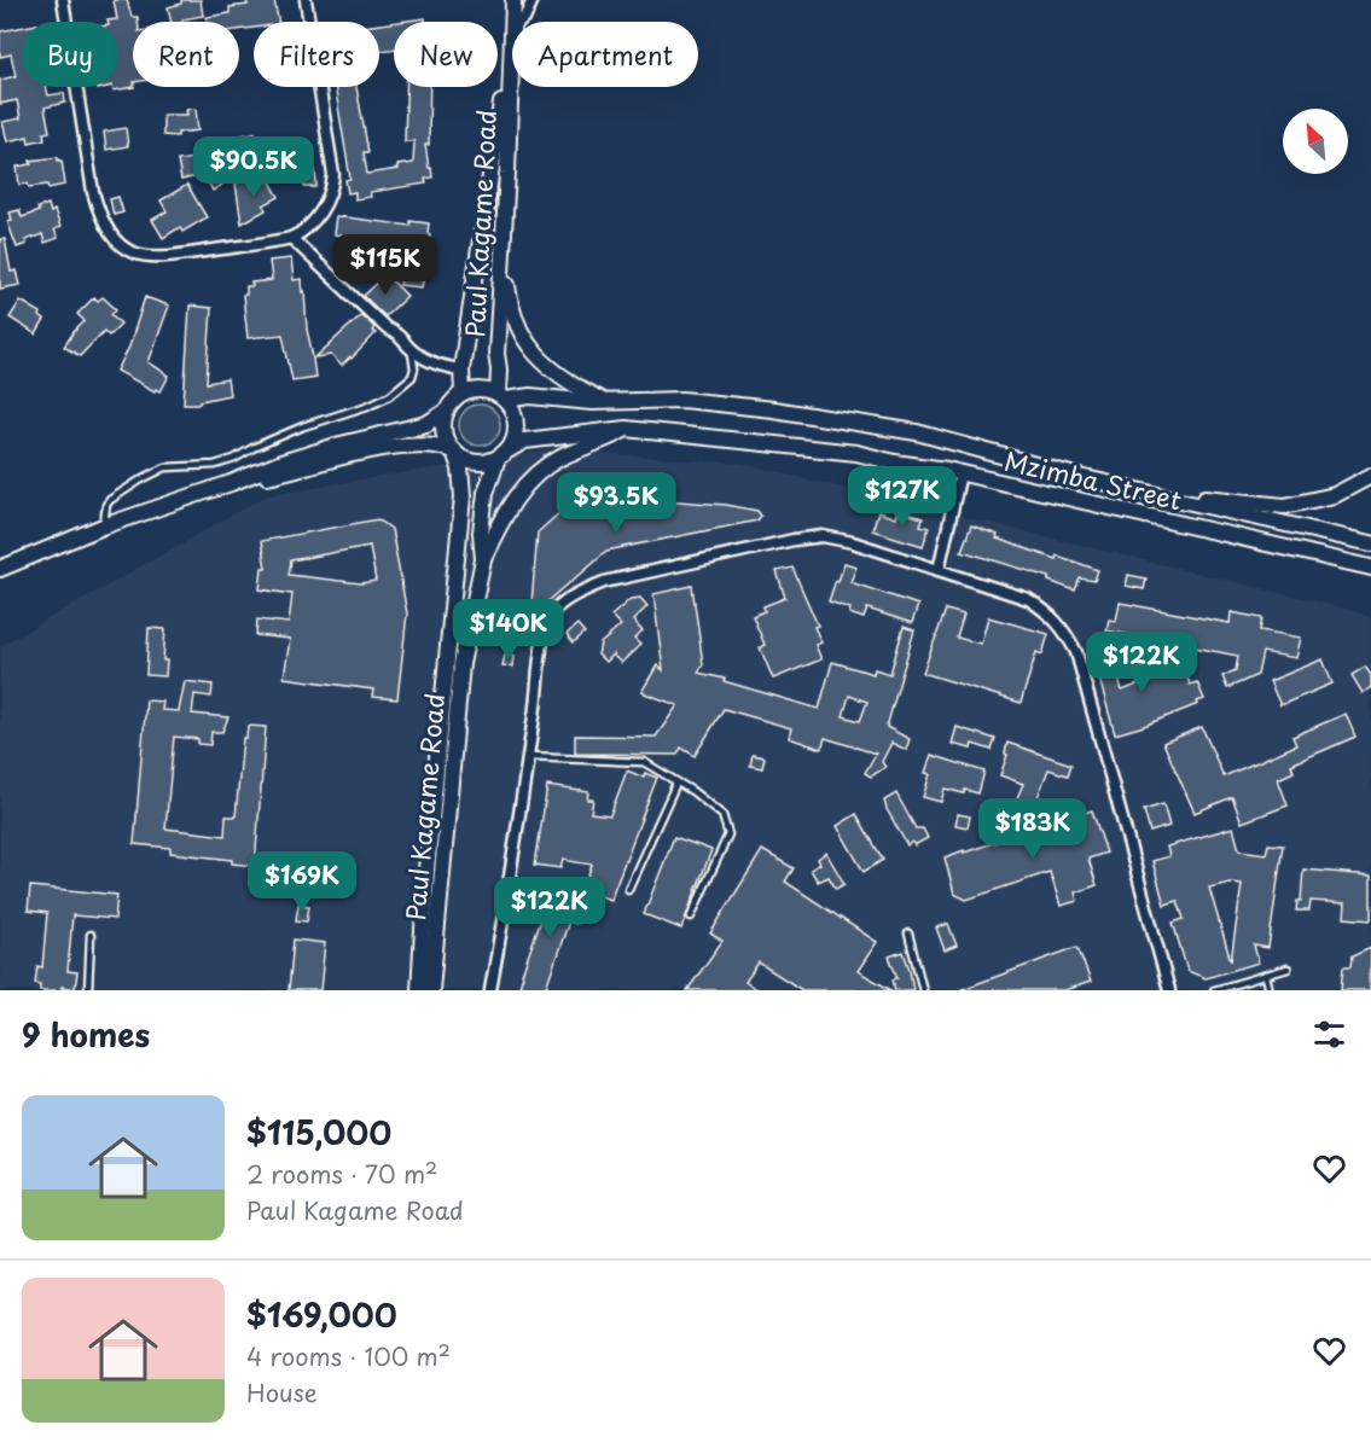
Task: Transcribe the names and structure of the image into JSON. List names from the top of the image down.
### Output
{
  "streets": {
    "main road": ["Paul Kagame Road", "Mzimba Street"]
  },
  "crossings": [
    ["Paul Kagame Road", "Mzimba Street"]
  ],
  "north": "top left",
  "page": {
    "chip": [
      "Buy",
      "Rent",
      "Filters",
      "New",
      "Apartment"
    ],
    "price": [
      "$90.5K",
      "$115K",
      "$127K",
      "$93.5K",
      "$140K",
      "$122K",
      "$183K",
      "$169K",
      "$122K"
    ],
    "heading": "9 homes",
    "list": [
      {
        "name": "$115,000",
        "note": "2 rooms · 70 m² · Paul Kagame Road"
      },
      {
        "name": "$169,000",
        "note": "4 rooms · 100 m² · House"
      }
    ]
  }
}
